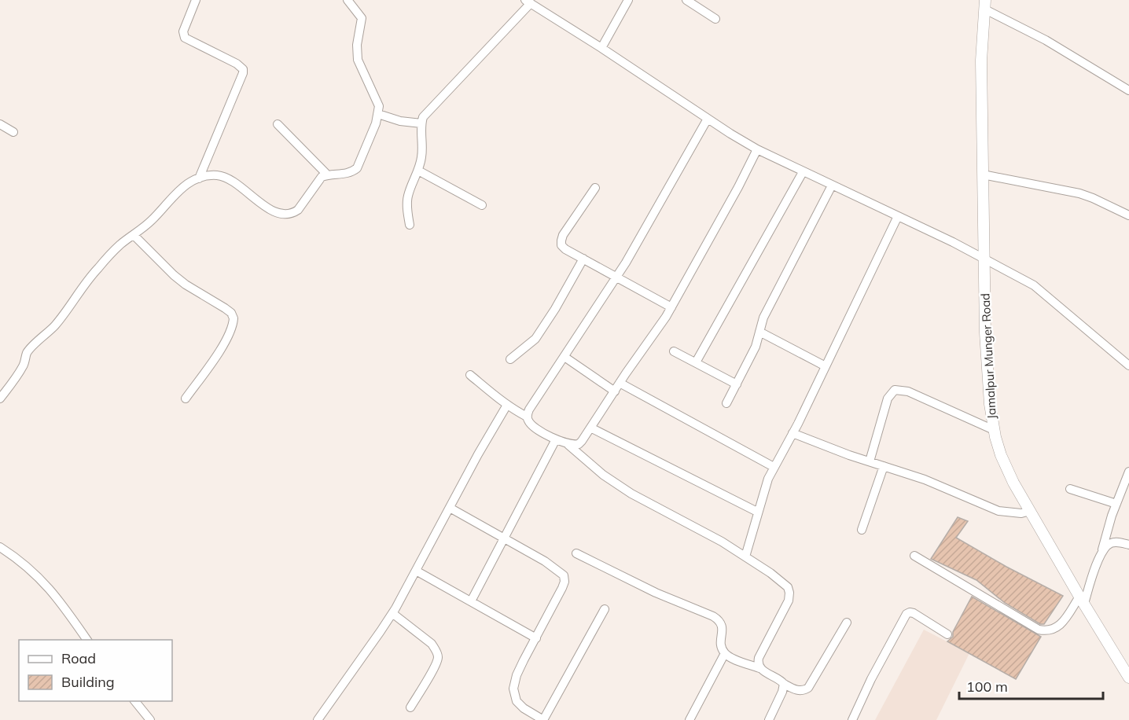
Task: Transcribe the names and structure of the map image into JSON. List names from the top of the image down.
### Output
{
  "streets": {
    "street": ["Jamalpur Munger Road"]
  },
  "legend": ["Road", "Building"],
  "scale_bar": "100 m"
}
